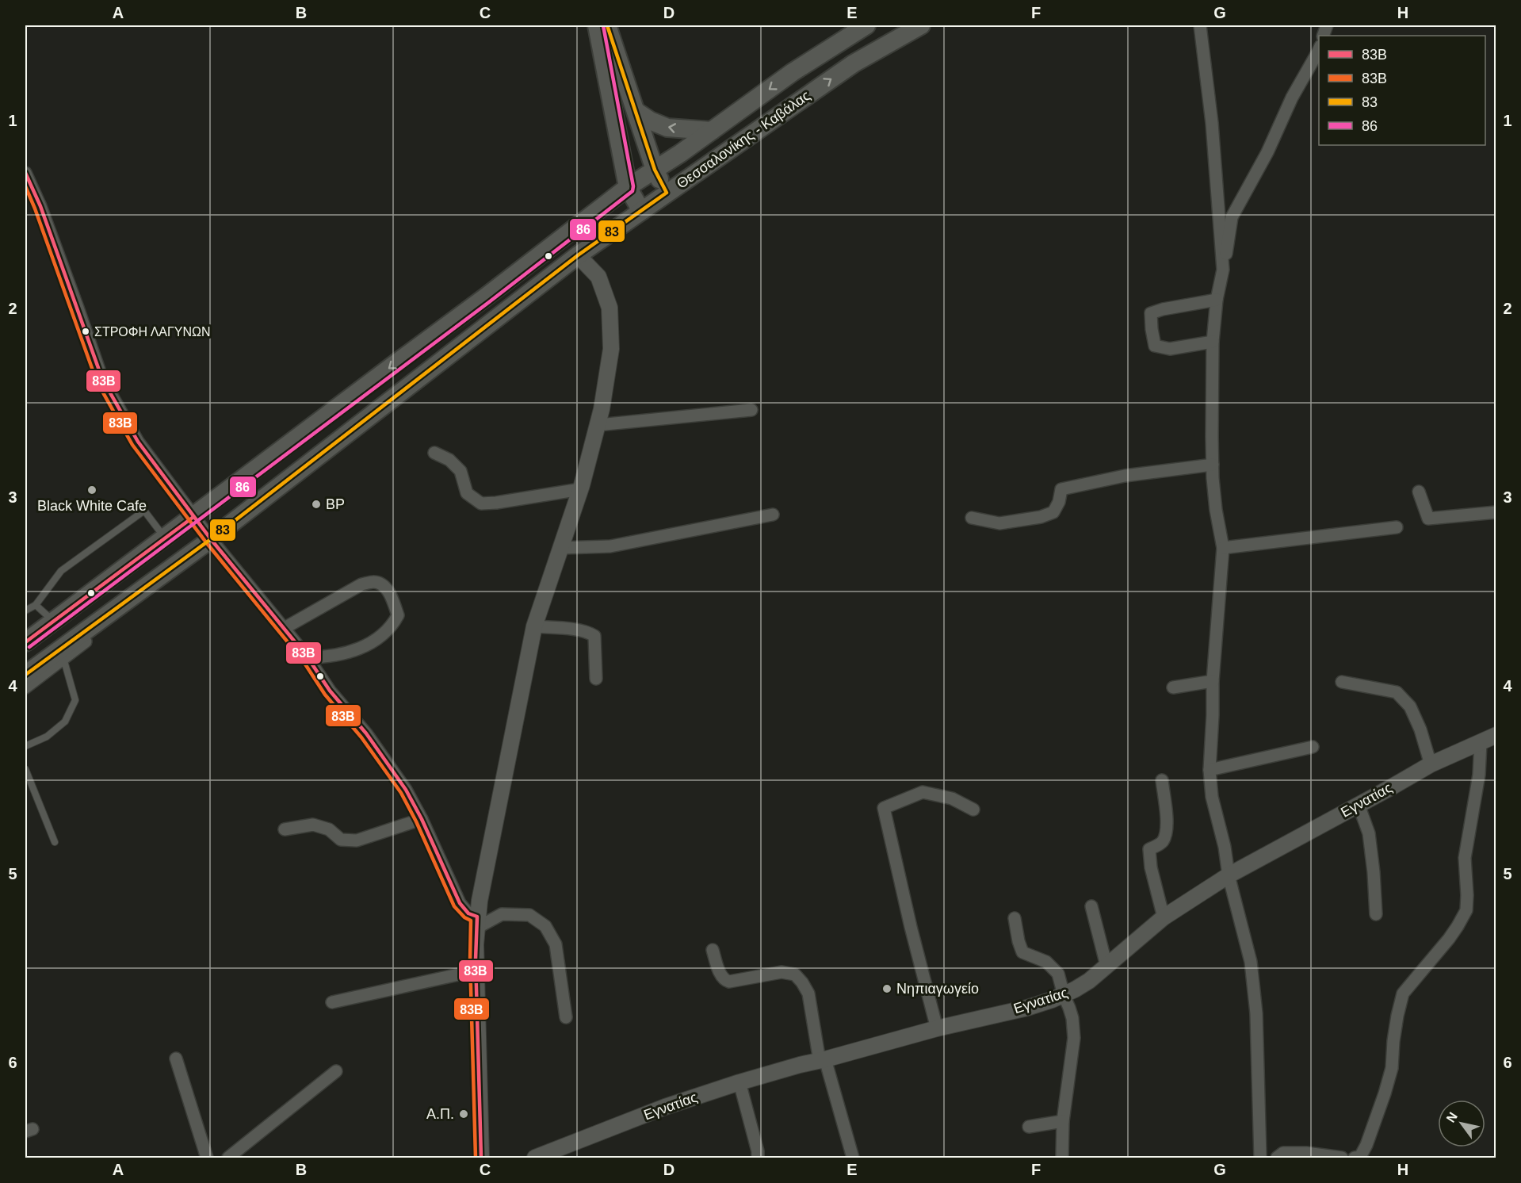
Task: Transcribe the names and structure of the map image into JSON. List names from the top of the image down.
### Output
{
  "streets": {
    "main road": ["Θεσσαλονίκης - Καβάλας"],
    "street": ["Εγνατίας"]
  },
  "places": [
    "ΣΤΡΟΦΗ ΛΑΓΥΝΩΝ",
    "Black White Cafe",
    "BP",
    "Νηπιαγωγείο",
    "Α.Π."
  ],
  "lines": [
    "transit line 83",
    "transit line 86",
    "transit line 83B",
    "transit line 83Β"
  ],
  "legend": [
    "83B",
    "83Β",
    "83",
    "86"
  ],
  "north": "top left",
  "grid": {
    "columns": [
      "A",
      "B",
      "C",
      "D",
      "E",
      "F",
      "G",
      "H"
    ],
    "rows": [
      "1",
      "2",
      "3",
      "4",
      "5",
      "6"
    ]
  }
}
